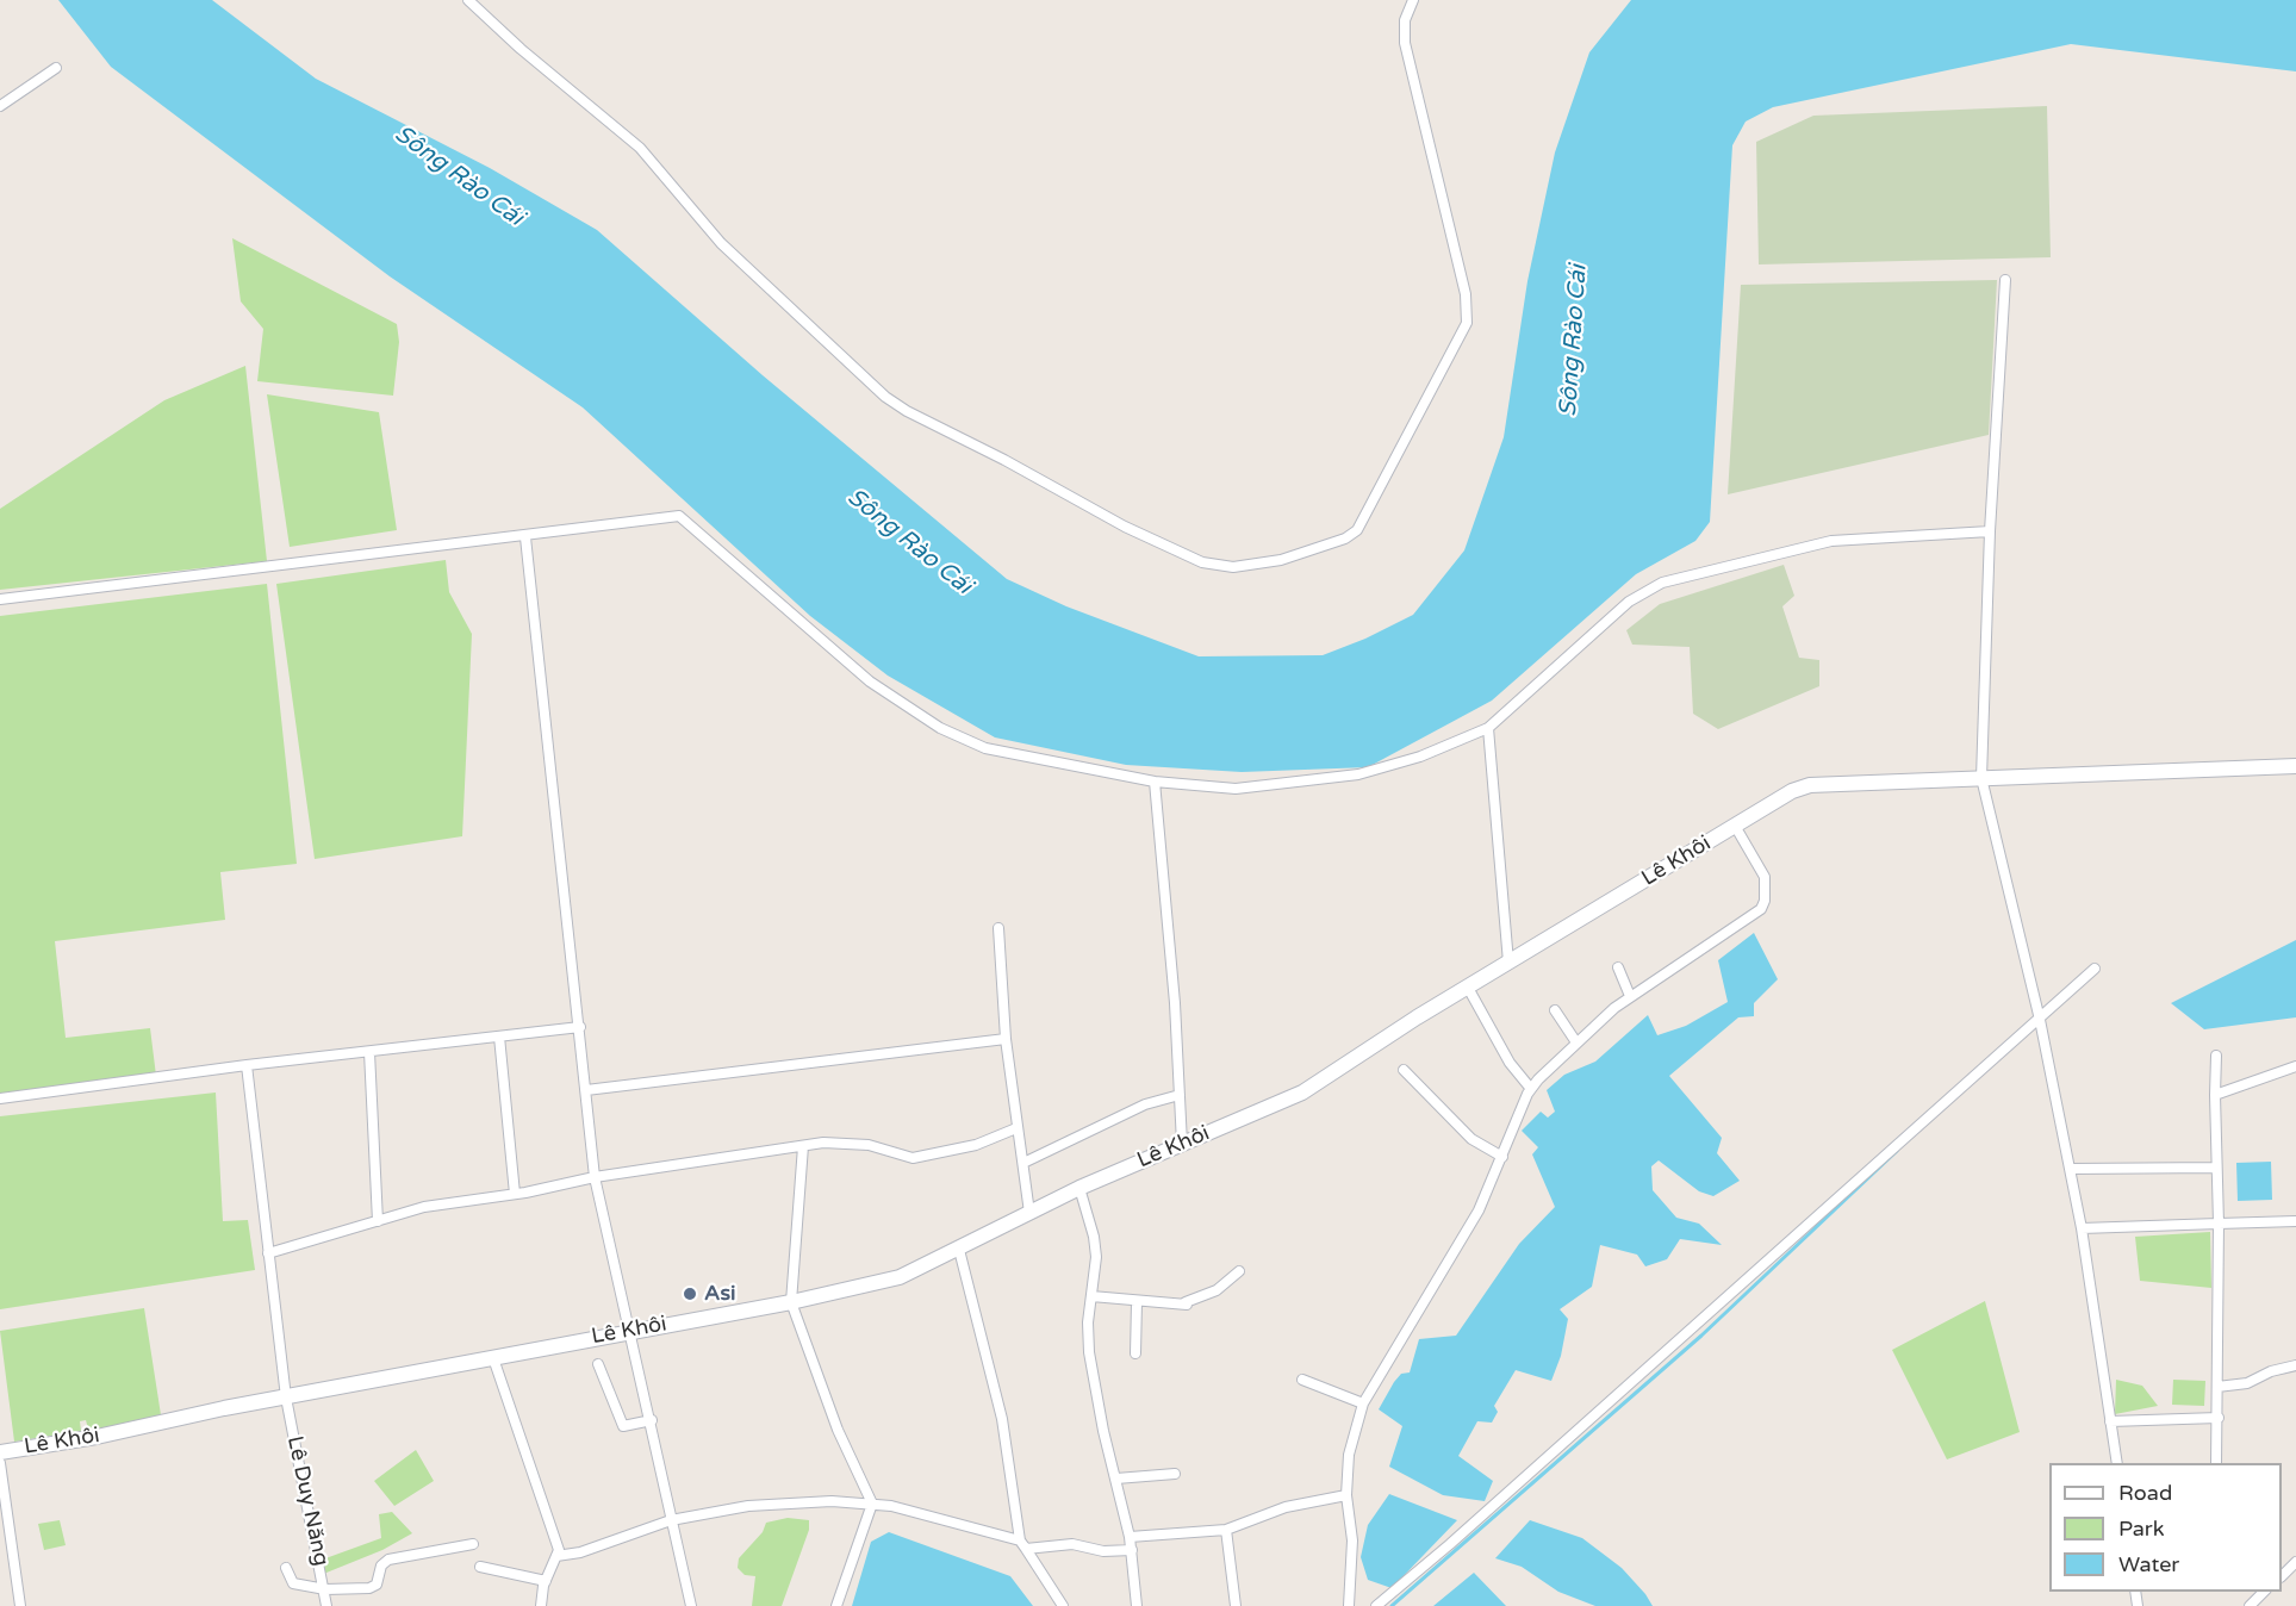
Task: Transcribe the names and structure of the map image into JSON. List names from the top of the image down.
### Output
{
  "streets": {
    "street": ["Lê Khôi", "Lê Duy Năng"]
  },
  "crossings": [
    ["Lê Khôi", "Lê Duy Năng"]
  ],
  "water": ["Sông Rào Cái"],
  "places": ["Asi"],
  "legend": ["Road", "Park", "Water"]
}
